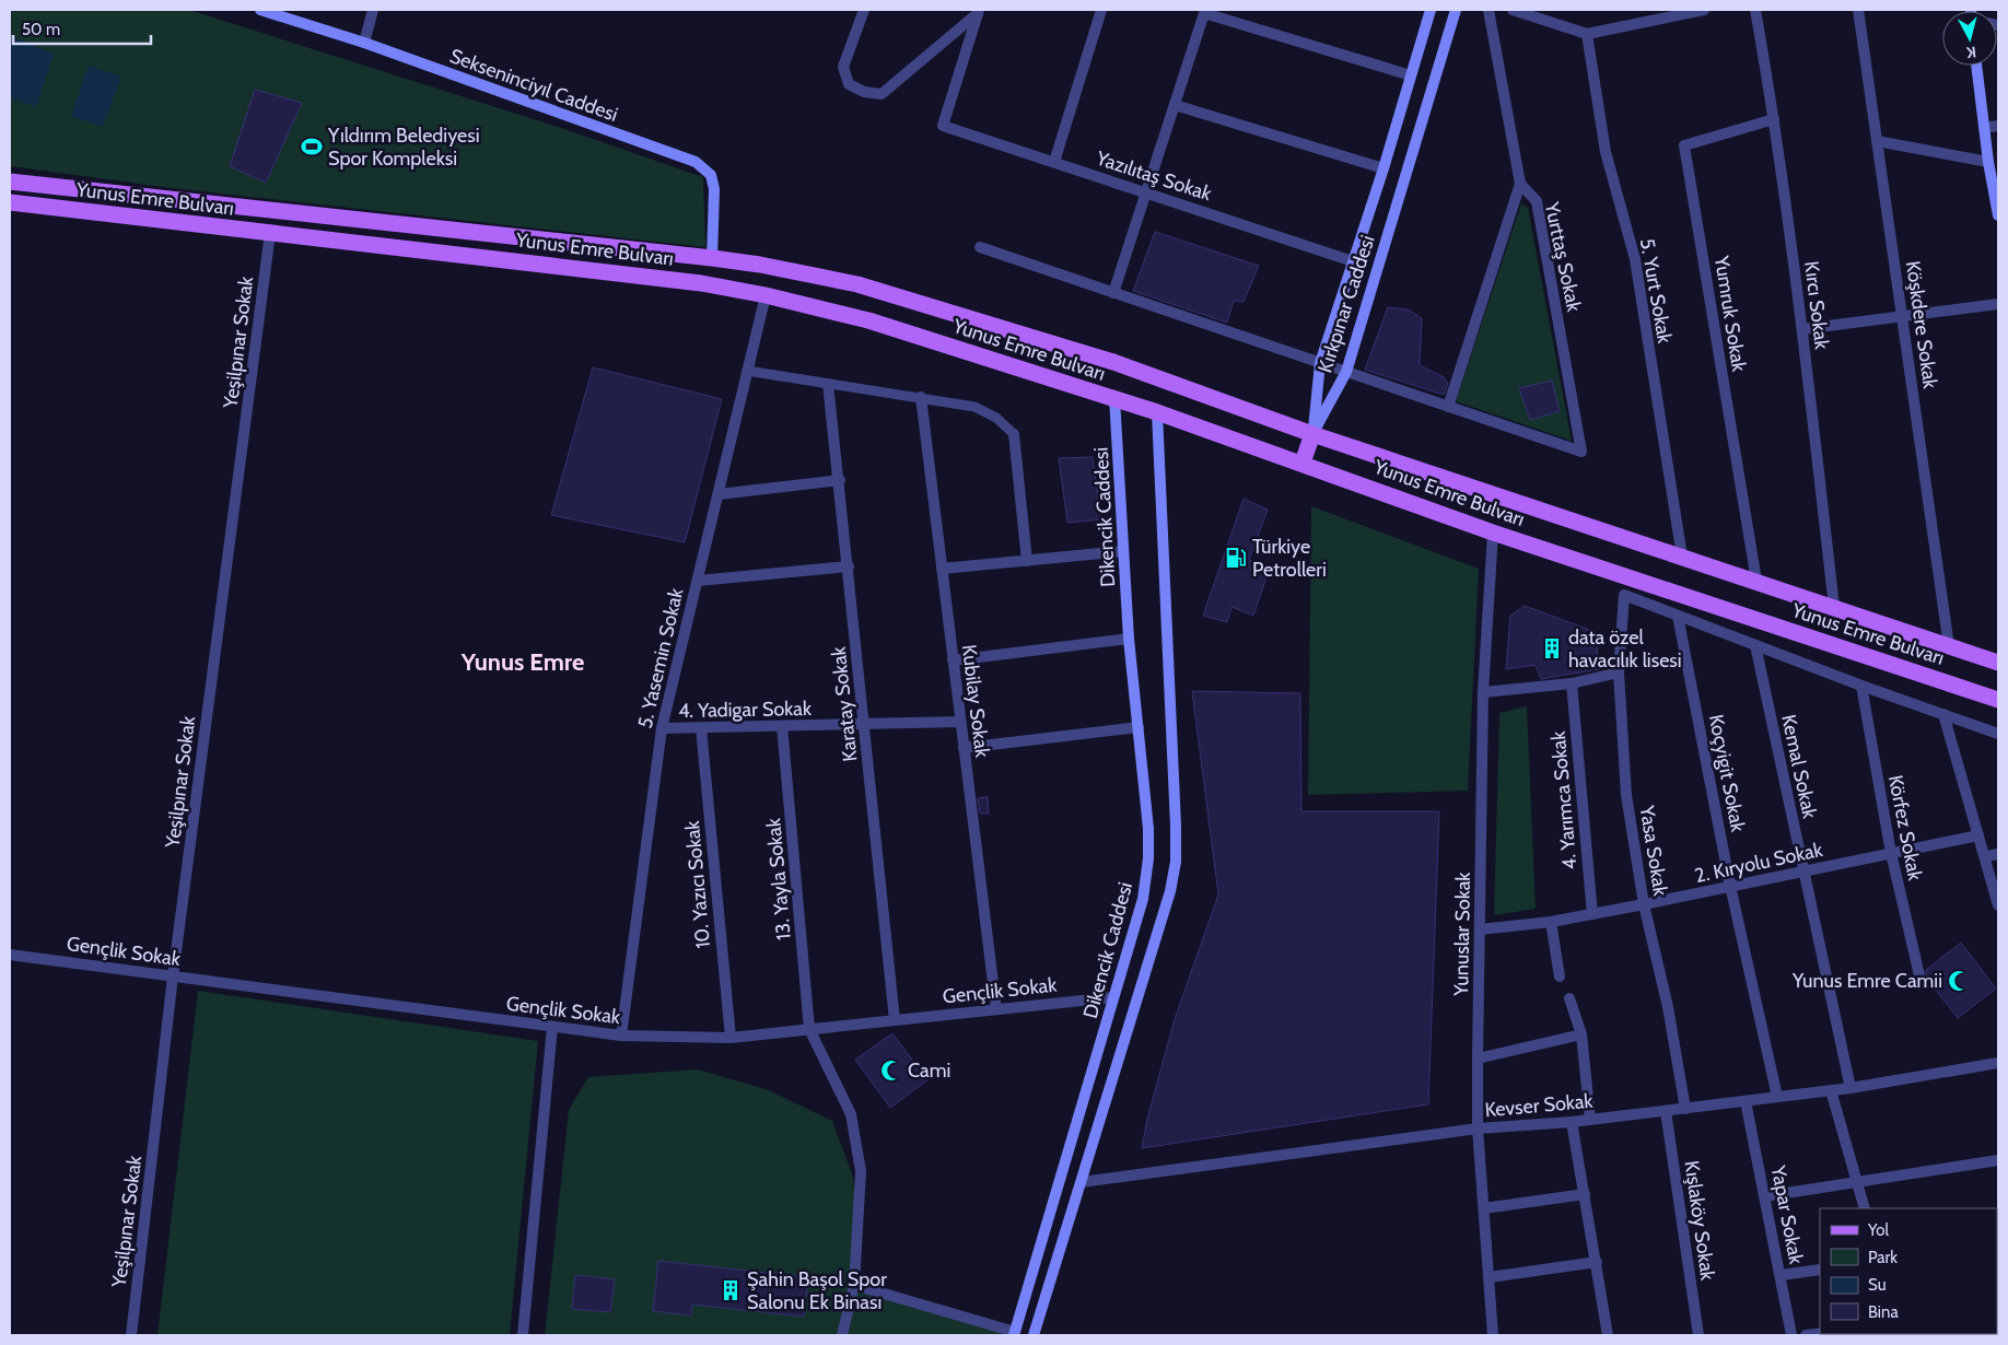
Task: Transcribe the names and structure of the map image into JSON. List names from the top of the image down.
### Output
{
  "streets": {
    "main road": [
      "Sekseninciyıl Caddesi",
      "Yunus Emre Bulvarı",
      "Kırkpınar Caddesi",
      "Dikencik Caddesi"
    ],
    "street": [
      "Yazılıtaş Sokak",
      "Yurttaş Sokak",
      "5. Yurt Sokak",
      "Kırcı Sokak",
      "Yumruk Sokak",
      "Köşkdere Sokak",
      "Yeşilpınar Sokak",
      "5. Yasemin Sokak",
      "Kubilay Sokak",
      "Karatay Sokak",
      "4. Yadigar Sokak",
      "Kemal Sokak",
      "Koçyigit Sokak",
      "4. Yarımca Sokak",
      "Körfez Sokak",
      "Yasa Sokak",
      "2. Kıryolu Sokak",
      "13. Yayla Sokak",
      "10. Yazıcı Sokak",
      "Yunuslar Sokak",
      "Gençlik Sokak",
      "Kevser Sokak",
      "Yapar Sokak",
      "Kışlaköy Sokak"
    ]
  },
  "crossings": [
    ["Sekseninciyıl Caddesi", "Yunus Emre Bulvarı"],
    ["Yazılıtaş Sokak", "Kırkpınar Caddesi"],
    ["Yunus Emre Bulvarı", "5. Yurt Sokak"],
    ["Yunus Emre Bulvarı", "Kırkpınar Caddesi"],
    ["Yunus Emre Bulvarı", "Kırcı Sokak"],
    ["Yunus Emre Bulvarı", "Yumruk Sokak"],
    ["Yunus Emre Bulvarı", "Köşkdere Sokak"],
    ["Yunus Emre Bulvarı", "Yeşilpınar Sokak"],
    ["Yunus Emre Bulvarı", "Dikencik Caddesi"],
    ["Yunus Emre Bulvarı", "5. Yasemin Sokak"],
    ["Yunus Emre Bulvarı", "Yunuslar Sokak"],
    ["Kırcı Sokak", "Yumruk Sokak"],
    ["Yeşilpınar Sokak", "Gençlik Sokak"],
    ["Dikencik Caddesi", "Gençlik Sokak"],
    ["Dikencik Caddesi", "Kevser Sokak"],
    ["5. Yasemin Sokak", "4. Yadigar Sokak"],
    ["5. Yasemin Sokak", "Gençlik Sokak"],
    ["Kubilay Sokak", "4. Yadigar Sokak"],
    ["Kubilay Sokak", "Gençlik Sokak"],
    ["Karatay Sokak", "4. Yadigar Sokak"],
    ["Karatay Sokak", "Gençlik Sokak"],
    ["4. Yadigar Sokak", "13. Yayla Sokak"],
    ["4. Yadigar Sokak", "10. Yazıcı Sokak"],
    ["Kemal Sokak", "2. Kıryolu Sokak"],
    ["Kemal Sokak", "Kevser Sokak"],
    ["Koçyigit Sokak", "Yasa Sokak"],
    ["Koçyigit Sokak", "2. Kıryolu Sokak"],
    ["Koçyigit Sokak", "Kevser Sokak"],
    ["4. Yarımca Sokak", "2. Kıryolu Sokak"],
    ["Körfez Sokak", "2. Kıryolu Sokak"],
    ["Yasa Sokak", "2. Kıryolu Sokak"],
    ["Yasa Sokak", "Kevser Sokak"],
    ["2. Kıryolu Sokak", "Yunuslar Sokak"],
    ["13. Yayla Sokak", "Gençlik Sokak"],
    ["10. Yazıcı Sokak", "Gençlik Sokak"],
    ["Yunuslar Sokak", "Kevser Sokak"],
    ["Kevser Sokak", "Yapar Sokak"],
    ["Kevser Sokak", "Kışlaköy Sokak"]
  ],
  "districts": ["Yunus Emre"],
  "places": {
    "sports": ["Yıldırım Belediyesi Spor Kompleksi"],
    "fuel station": ["Türkiye Petrolleri"],
    "building": ["data özel havacılık lisesi", "Şahin Başol Spor Salonu Ek Binası"],
    "mosque": ["Yunus Emre Camii", "Cami"]
  },
  "legend": [
    "Yol",
    "Park",
    "Su",
    "Bina"
  ],
  "scale_bar": "50 m",
  "north": "bottom"
}
